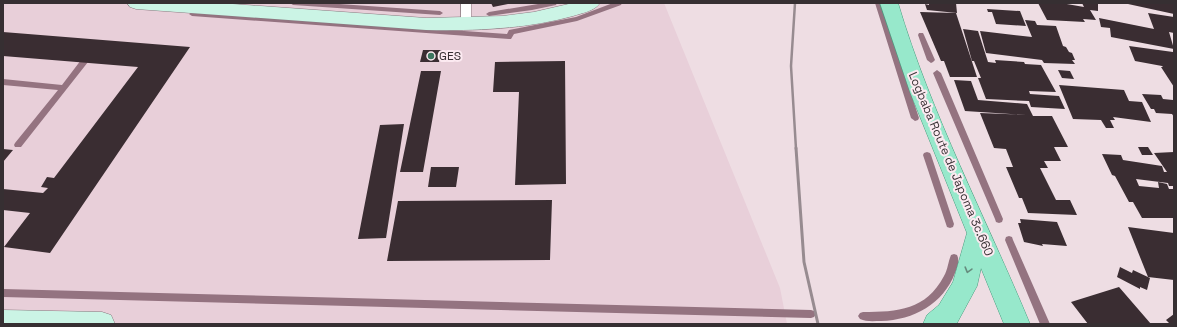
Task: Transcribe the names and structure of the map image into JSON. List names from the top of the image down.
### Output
{
  "streets": {
    "main road": ["Logbaba Route de Japoma 3c.660"]
  },
  "places": ["GES"]
}
